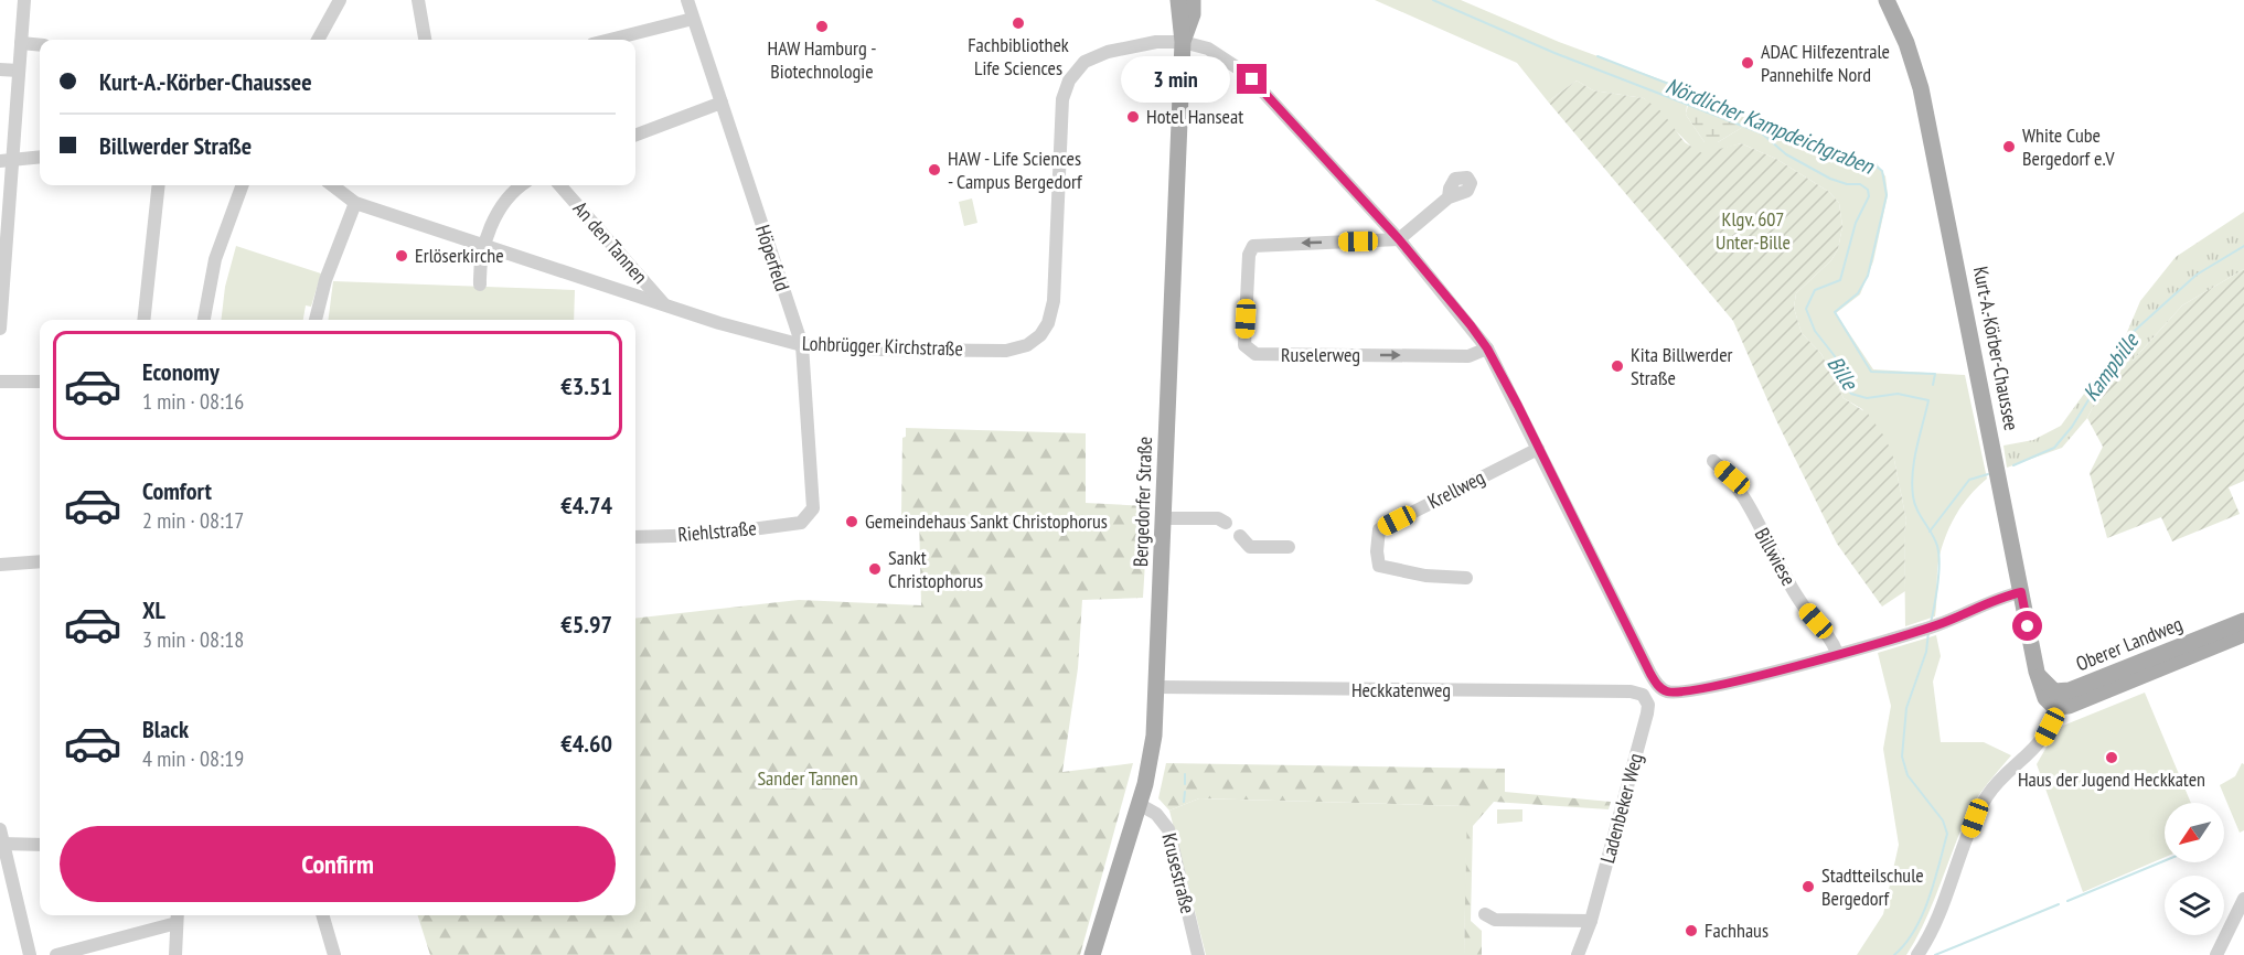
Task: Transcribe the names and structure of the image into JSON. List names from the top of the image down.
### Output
{
  "streets": {
    "main road": ["Kurt-A.-Körber-Chaussee", "Bergedorfer Straße", "Oberer Landweg"],
    "street": [
      "An den Tannen",
      "Höperfeld",
      "Lohbrügger Kirchstraße",
      "Ruselerweg",
      "Krellweg",
      "Riehlstraße",
      "Billwiese",
      "Heckkatenweg",
      "Ladenbeker Weg",
      "Krusestraße"
    ]
  },
  "crossings": [
    ["An den Tannen", "Lohbrügger Kirchstraße"],
    ["Höperfeld", "Lohbrügger Kirchstraße"],
    ["Höperfeld", "Riehlstraße"],
    ["Lohbrügger Kirchstraße", "Bergedorfer Straße"],
    ["Kurt-A.-Körber-Chaussee", "Oberer Landweg"],
    ["Bergedorfer Straße", "Heckkatenweg"],
    ["Bergedorfer Straße", "Krusestraße"],
    ["Heckkatenweg", "Ladenbeker Weg"]
  ],
  "water": ["Nördlicher Kampdeichgraben", "Kampbille", "Bille"],
  "parks": ["Klgv. 607 Unter-Bille", "Sander Tannen"],
  "places": [
    "Fachbibliothek Life Sciences",
    "HAW Hamburg - Biotechnologie",
    "ADAC Hilfezentrale Pannehilfe Nord",
    "Hotel Hanseat",
    "White Cube Bergedorf e.V",
    "HAW - Life Sciences - Campus Bergedorf",
    "Erlöserkirche",
    "Kita Billwerder Straße",
    "Gemeindehaus Sankt Christophorus",
    "Sankt Christophorus",
    "Haus der Jugend Heckkaten",
    "Stadtteilschule Bergedorf",
    "Fachhaus"
  ],
  "north": "bottom left",
  "page": {
    "banner": ["Kurt-A.-Körber-Chaussee", "Billwerder Straße"],
    "bubble": "3 min",
    "list": [
      {
        "name": "Economy",
        "note": "1 min · 08:16",
        "value": "€3.51"
      },
      {
        "name": "Comfort",
        "note": "2 min · 08:17",
        "value": "€4.74"
      },
      {
        "name": "XL",
        "note": "3 min · 08:18",
        "value": "€5.97"
      },
      {
        "name": "Black",
        "note": "4 min · 08:19",
        "value": "€4.60"
      }
    ],
    "buttons": "Confirm"
  }
}
